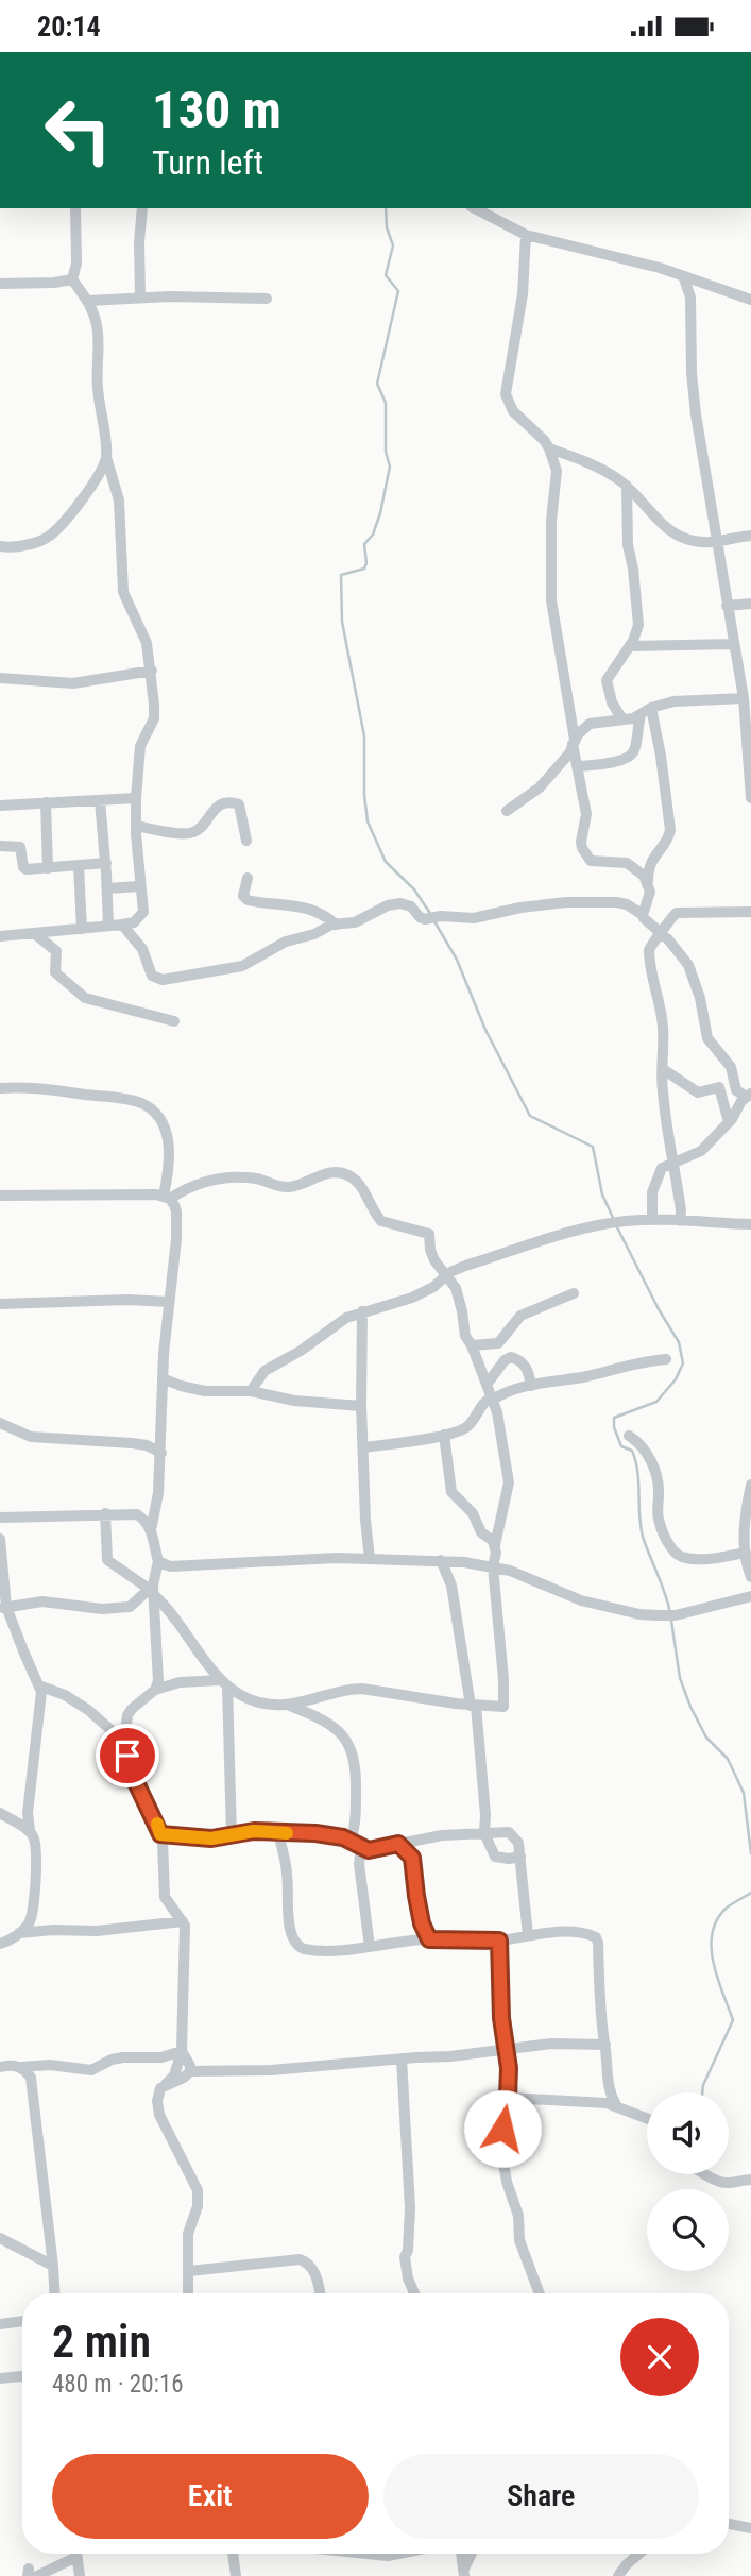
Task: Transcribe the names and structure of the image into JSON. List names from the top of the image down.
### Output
{
  "page": {
    "status": "20:14",
    "turn": ["130 m", "Turn left"],
    "heading": ["2 min", "480 m · 20:16"],
    "buttons": ["Exit", "Share"]
  }
}
